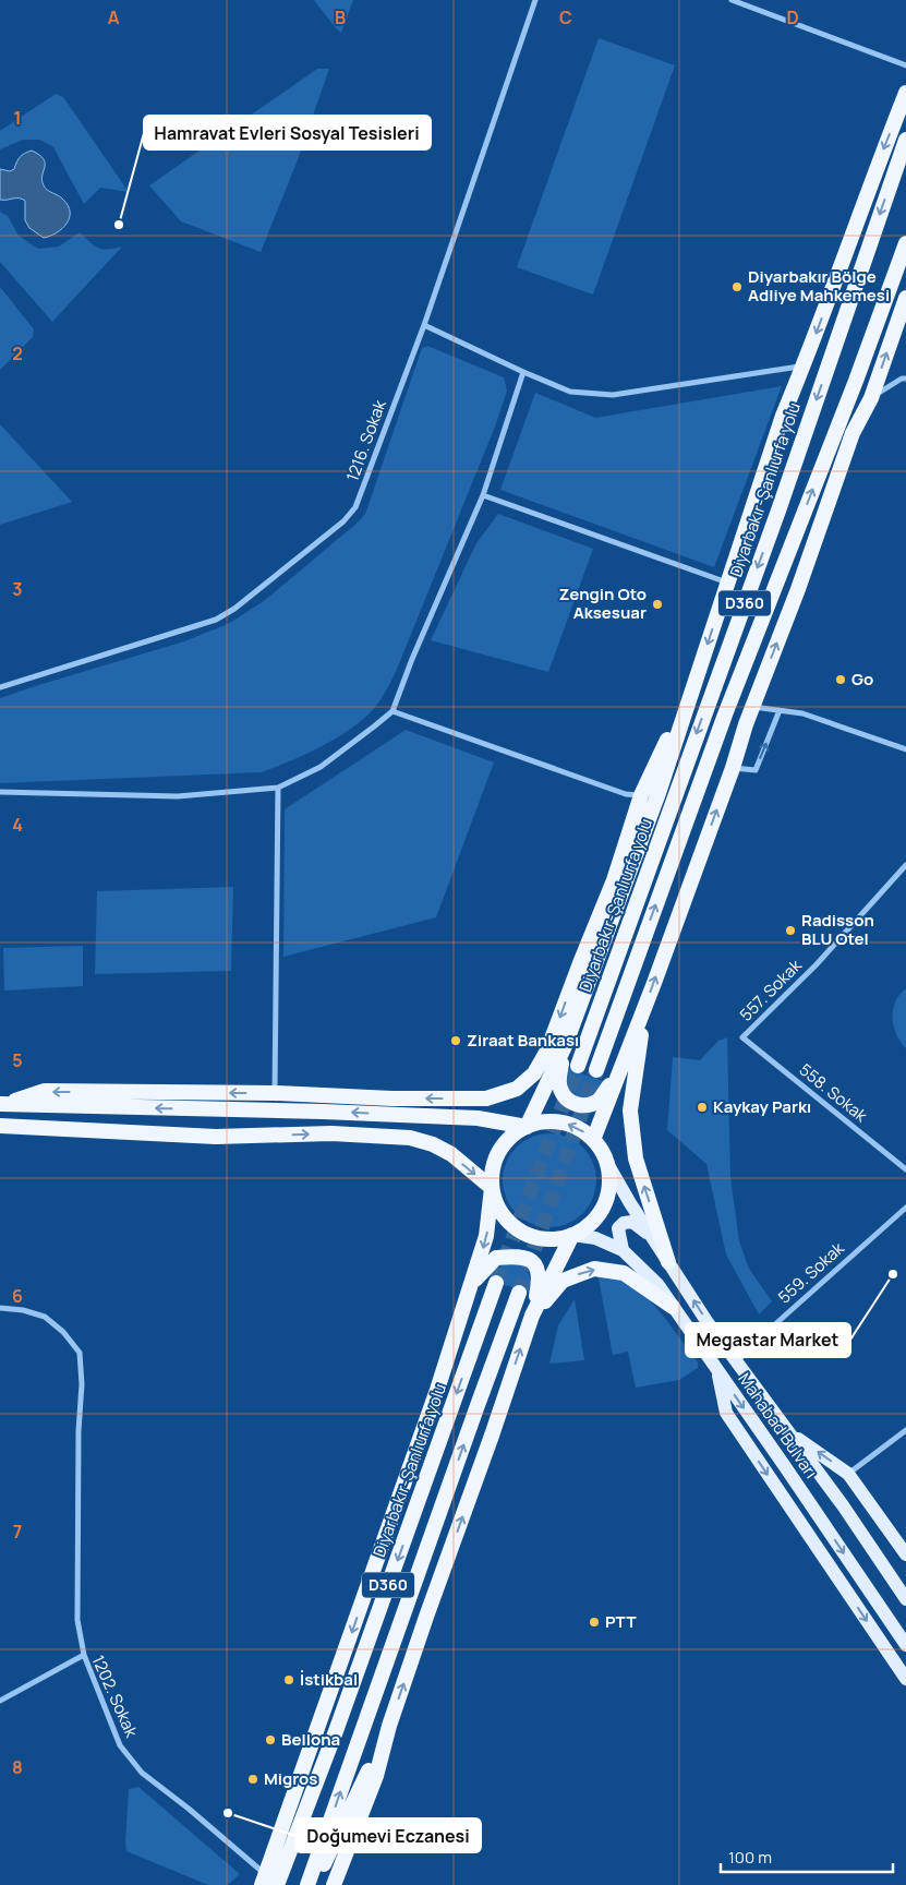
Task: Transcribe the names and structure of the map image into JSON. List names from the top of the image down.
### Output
{
  "streets": {
    "highway": ["Diyarbakır-Şanlıurfa yolu", "D360"],
    "main road": ["Mahabad Bulvarı"],
    "street": [
      "1216. Sokak",
      "557. Sokak",
      "558. Sokak",
      "559. Sokak",
      "1202. Sokak"
    ]
  },
  "crossings": [
    ["Diyarbakır-Şanlıurfa yolu", "1202. Sokak"],
    ["557. Sokak", "558. Sokak"],
    ["559. Sokak", "Mahabad Bulvarı"]
  ],
  "places": [
    "Hamravat Evleri Sosyal Tesisleri",
    "Diyarbakır Bölge Adliye Mahkemesi",
    "Zengin Oto Aksesuar",
    "Go",
    "Radisson BLU Otel",
    "Ziraat Bankası",
    "Kaykay Parkı",
    "Megastar Market",
    "PTT",
    "İstikbal",
    "Bellona",
    "Migros",
    "Doğumevi Eczanesi"
  ],
  "scale_bar": "100 m",
  "grid": {
    "columns": [
      "A",
      "B",
      "C",
      "D"
    ],
    "rows": [
      "1",
      "2",
      "3",
      "4",
      "5",
      "6",
      "7",
      "8"
    ]
  }
}
